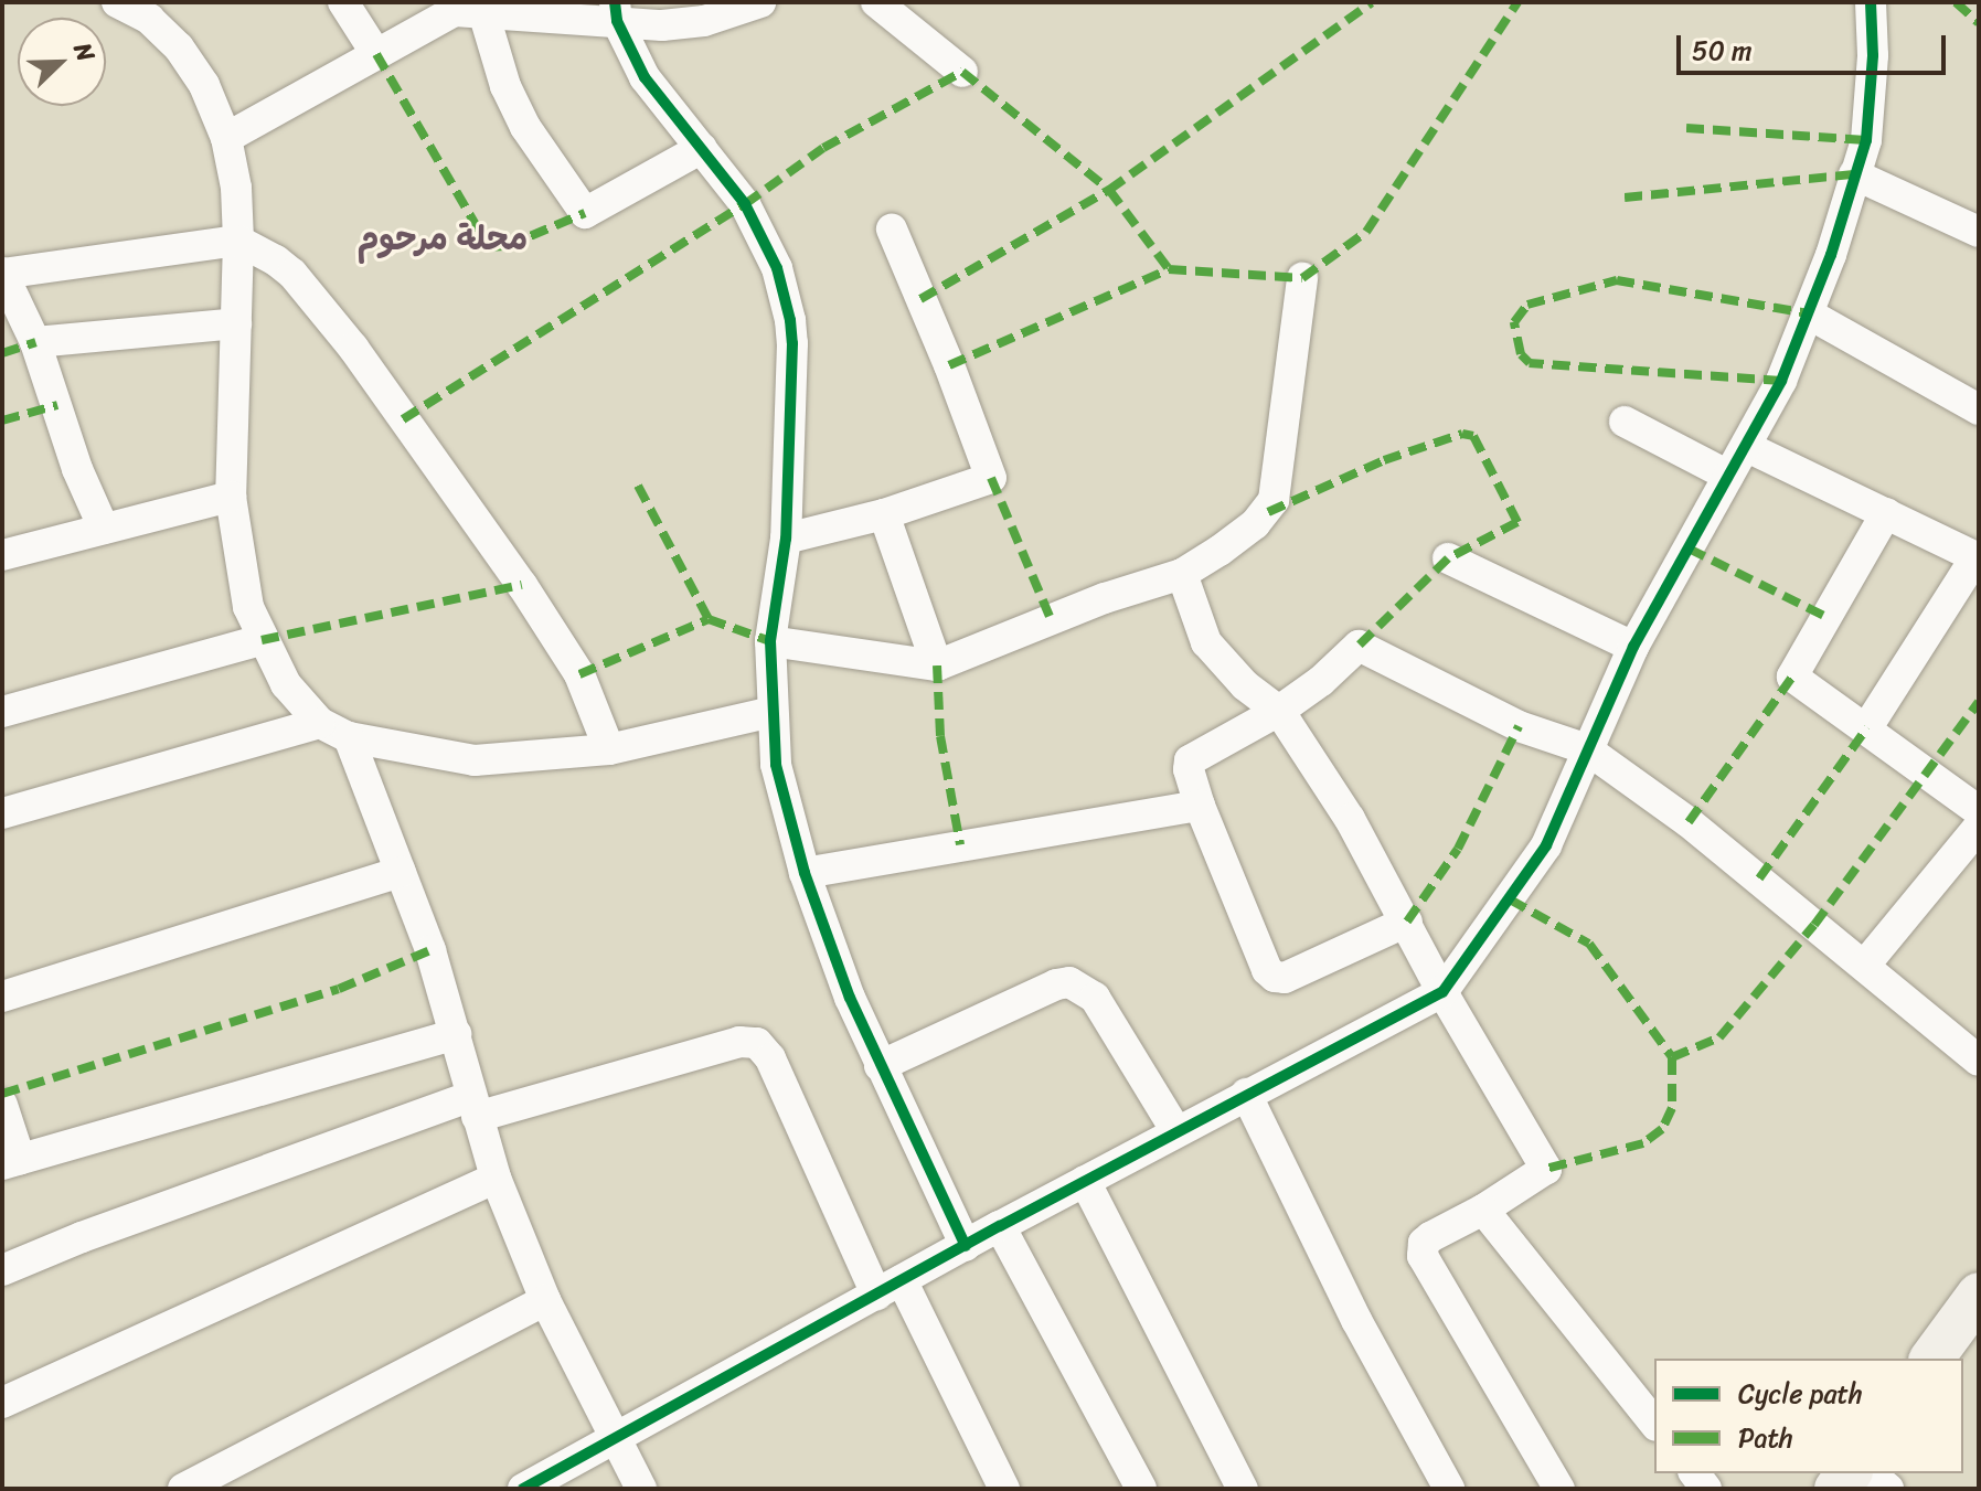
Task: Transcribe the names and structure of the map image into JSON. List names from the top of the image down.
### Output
{
  "districts": ["محلة مرحوم"],
  "legend": ["Cycle path", "Path"],
  "scale_bar": "50 m",
  "north": "top right"
}
